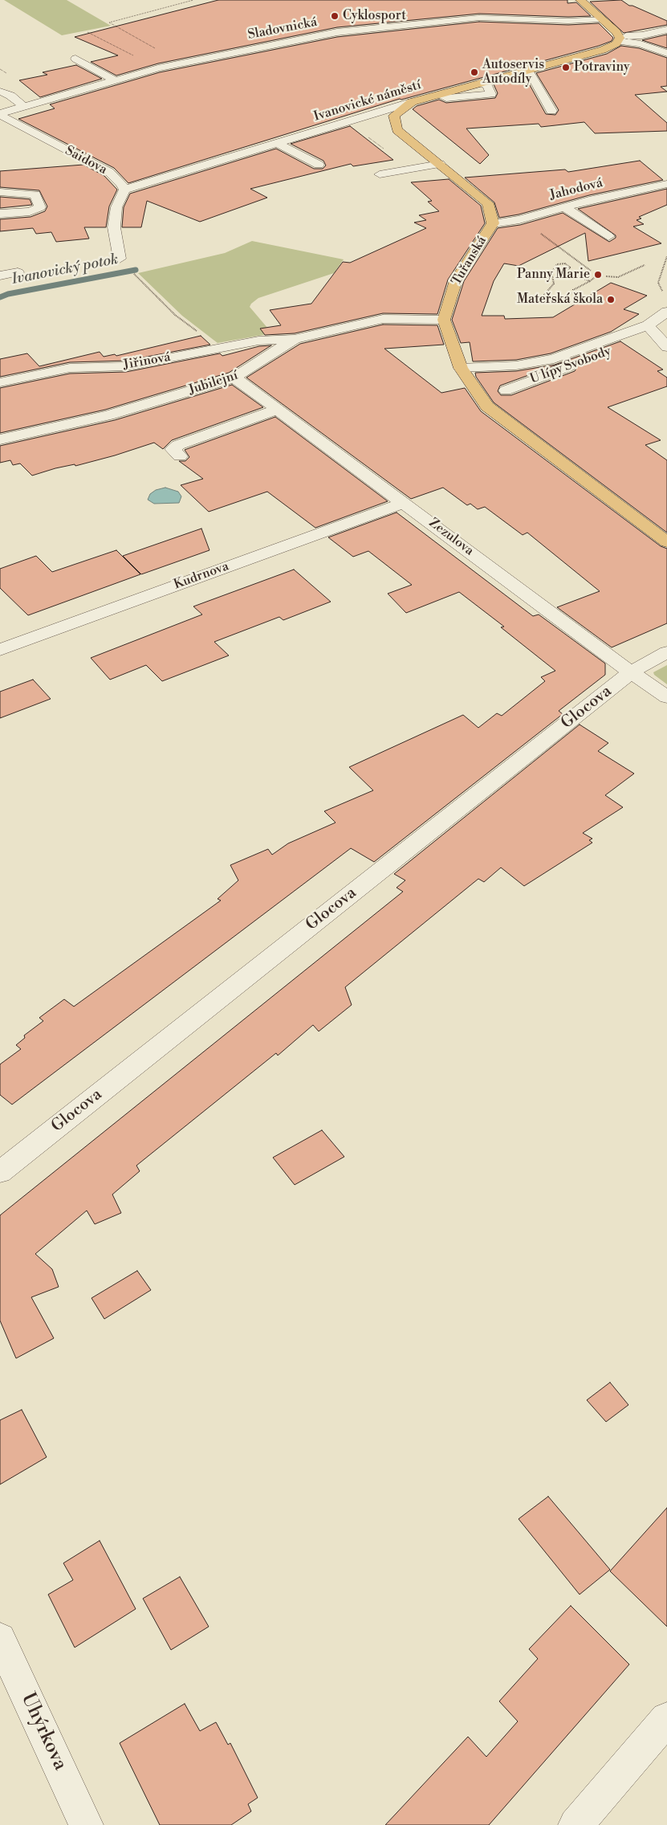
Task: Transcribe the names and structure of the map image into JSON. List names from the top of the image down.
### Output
{
  "streets": {
    "main road": ["Ivanovické náměstí", "Tuřanská"],
    "street": [
      "Sladovnická",
      "Saidova",
      "Jahodová",
      "Jiřinová",
      "U lípy Svobody",
      "Jubilejní",
      "Zezulova",
      "Kudrnova",
      "Glocova",
      "Uhýrkova"
    ]
  },
  "crossings": [
    ["Sladovnická", "Saidova"],
    ["Ivanovické náměstí", "Saidova"],
    ["Ivanovické náměstí", "Tuřanská"],
    ["Jahodová", "Tuřanská"],
    ["Tuřanská", "Jubilejní"],
    ["Jiřinová", "Jubilejní"],
    ["Jubilejní", "Zezulova"],
    ["Zezulova", "Kudrnova"],
    ["Zezulova", "Glocova"]
  ],
  "water": ["Ivanovický potok"],
  "places": [
    "Cyklosport",
    "Potraviny",
    "Autoservis Autodíly",
    "Panny Marie",
    "Mateřská škola"
  ]
}
